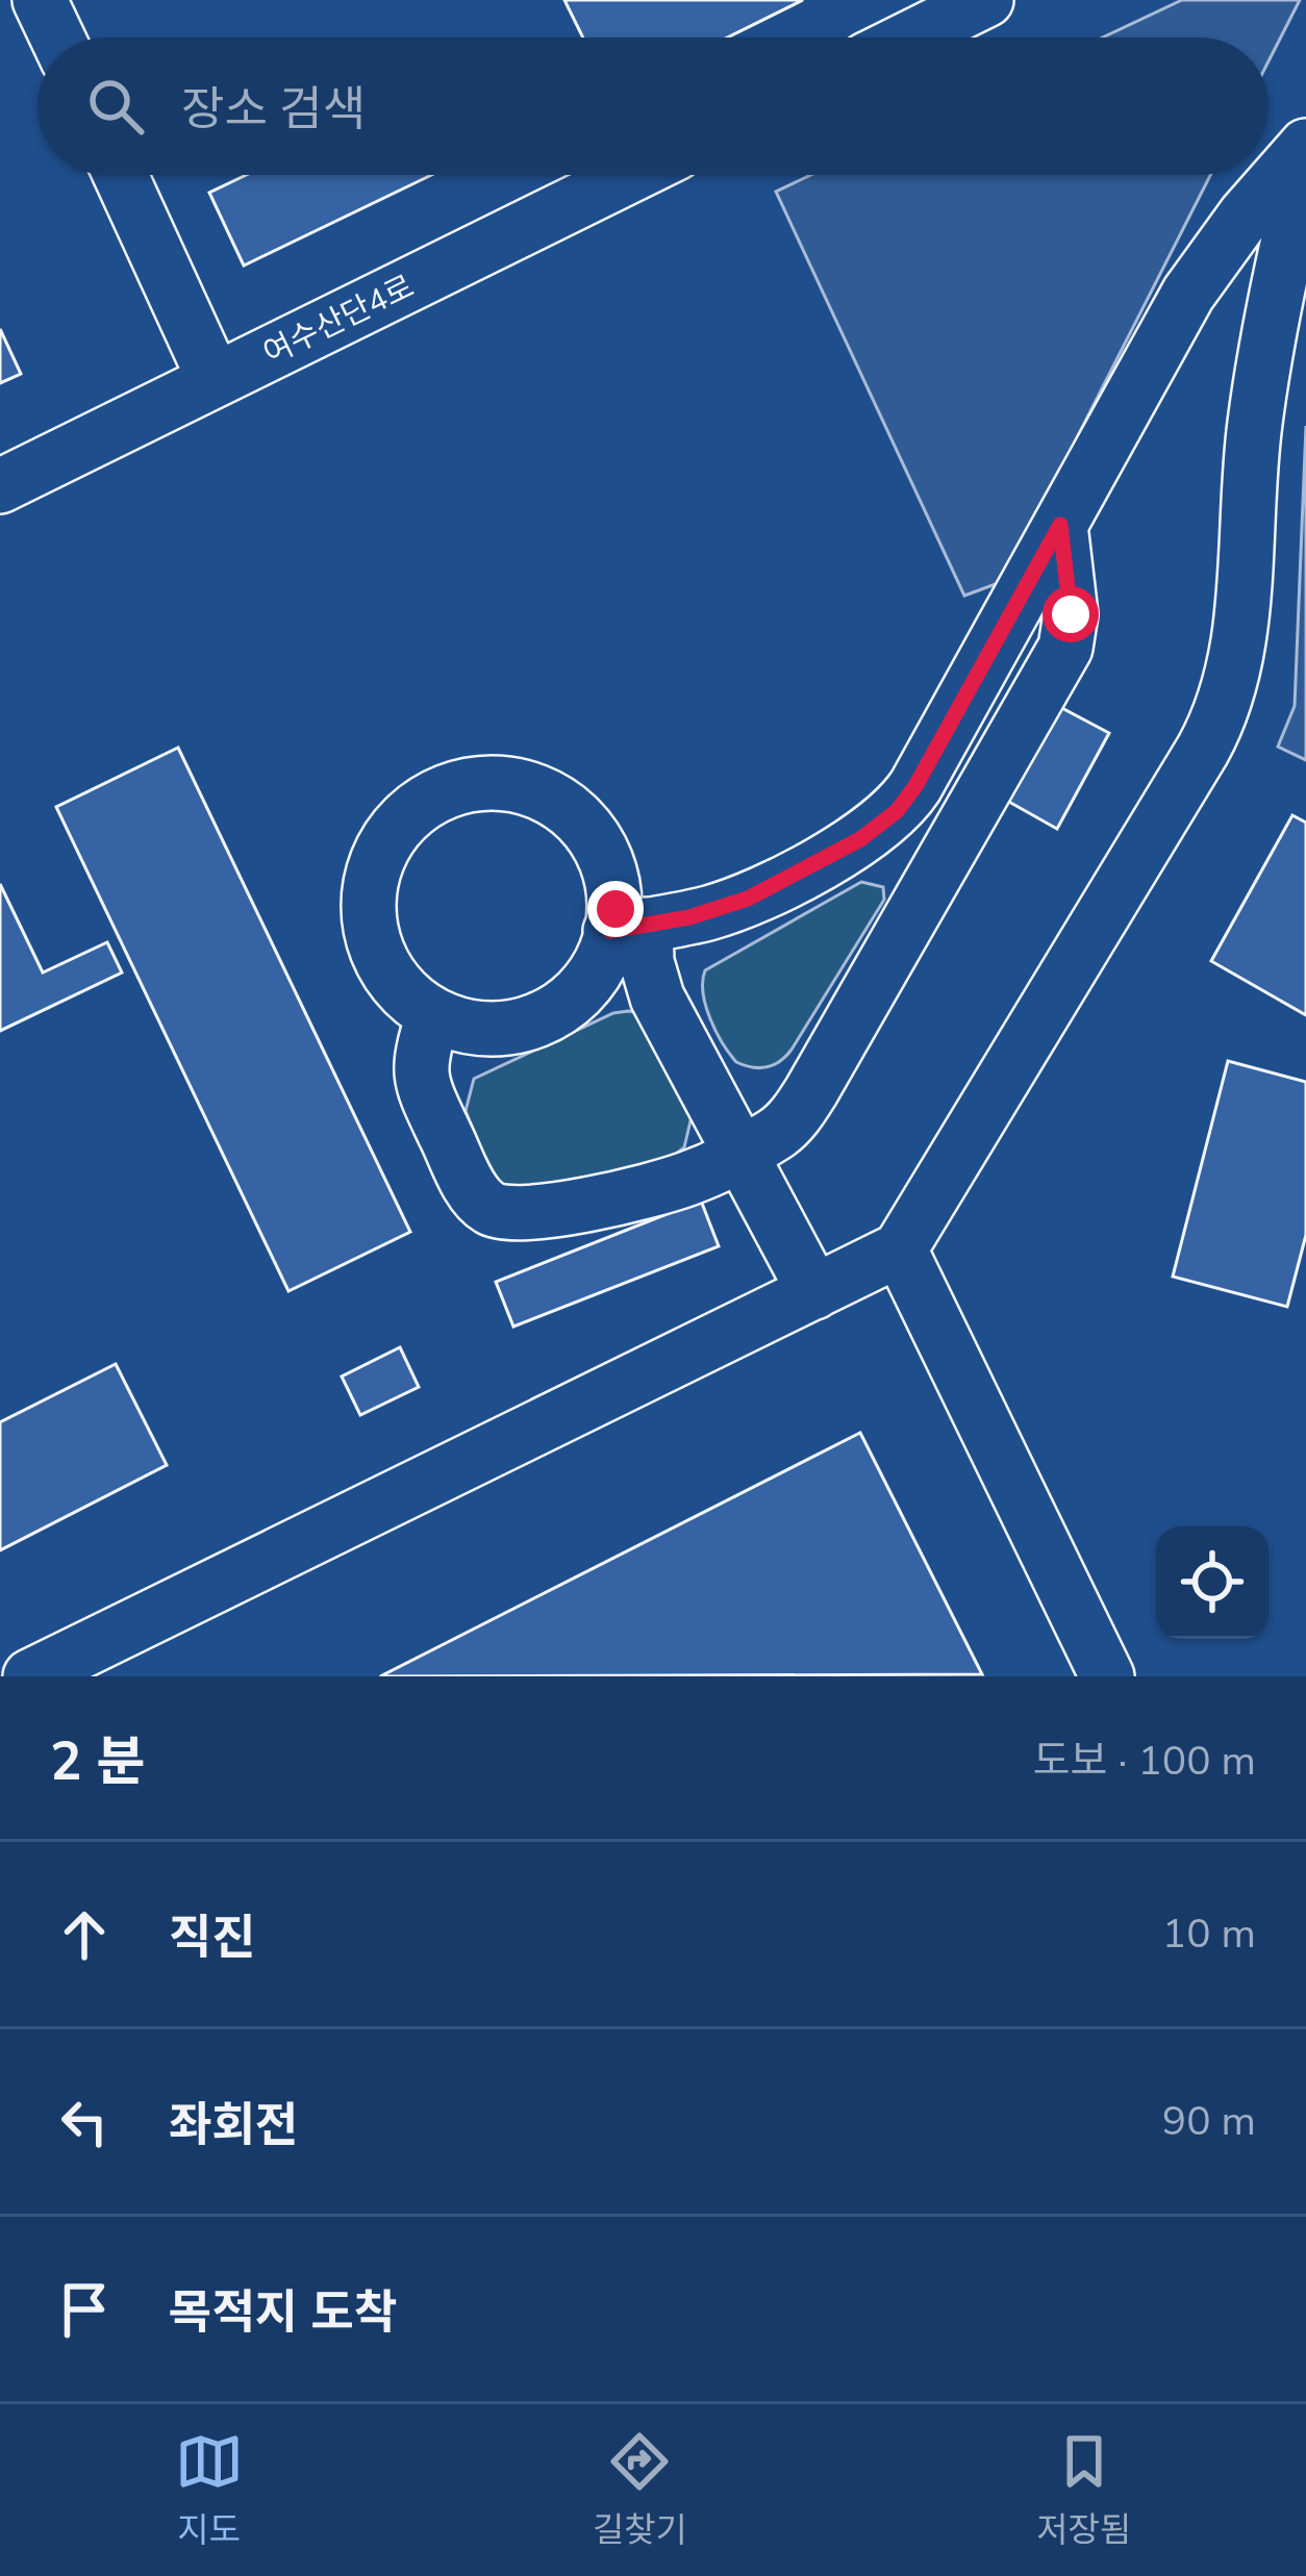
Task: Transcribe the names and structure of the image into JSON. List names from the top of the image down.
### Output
{
  "streets": {
    "street": ["여수산단4로"]
  },
  "page": {
    "search": "장소 검색",
    "heading": ["2 분", "도보 · 100 m"],
    "list": [
      ["직진", "10 m"],
      ["좌회전", "90 m"],
      "목적지 도착"
    ],
    "nav": ["지도", "길찾기", "저장됨"]
  }
}
